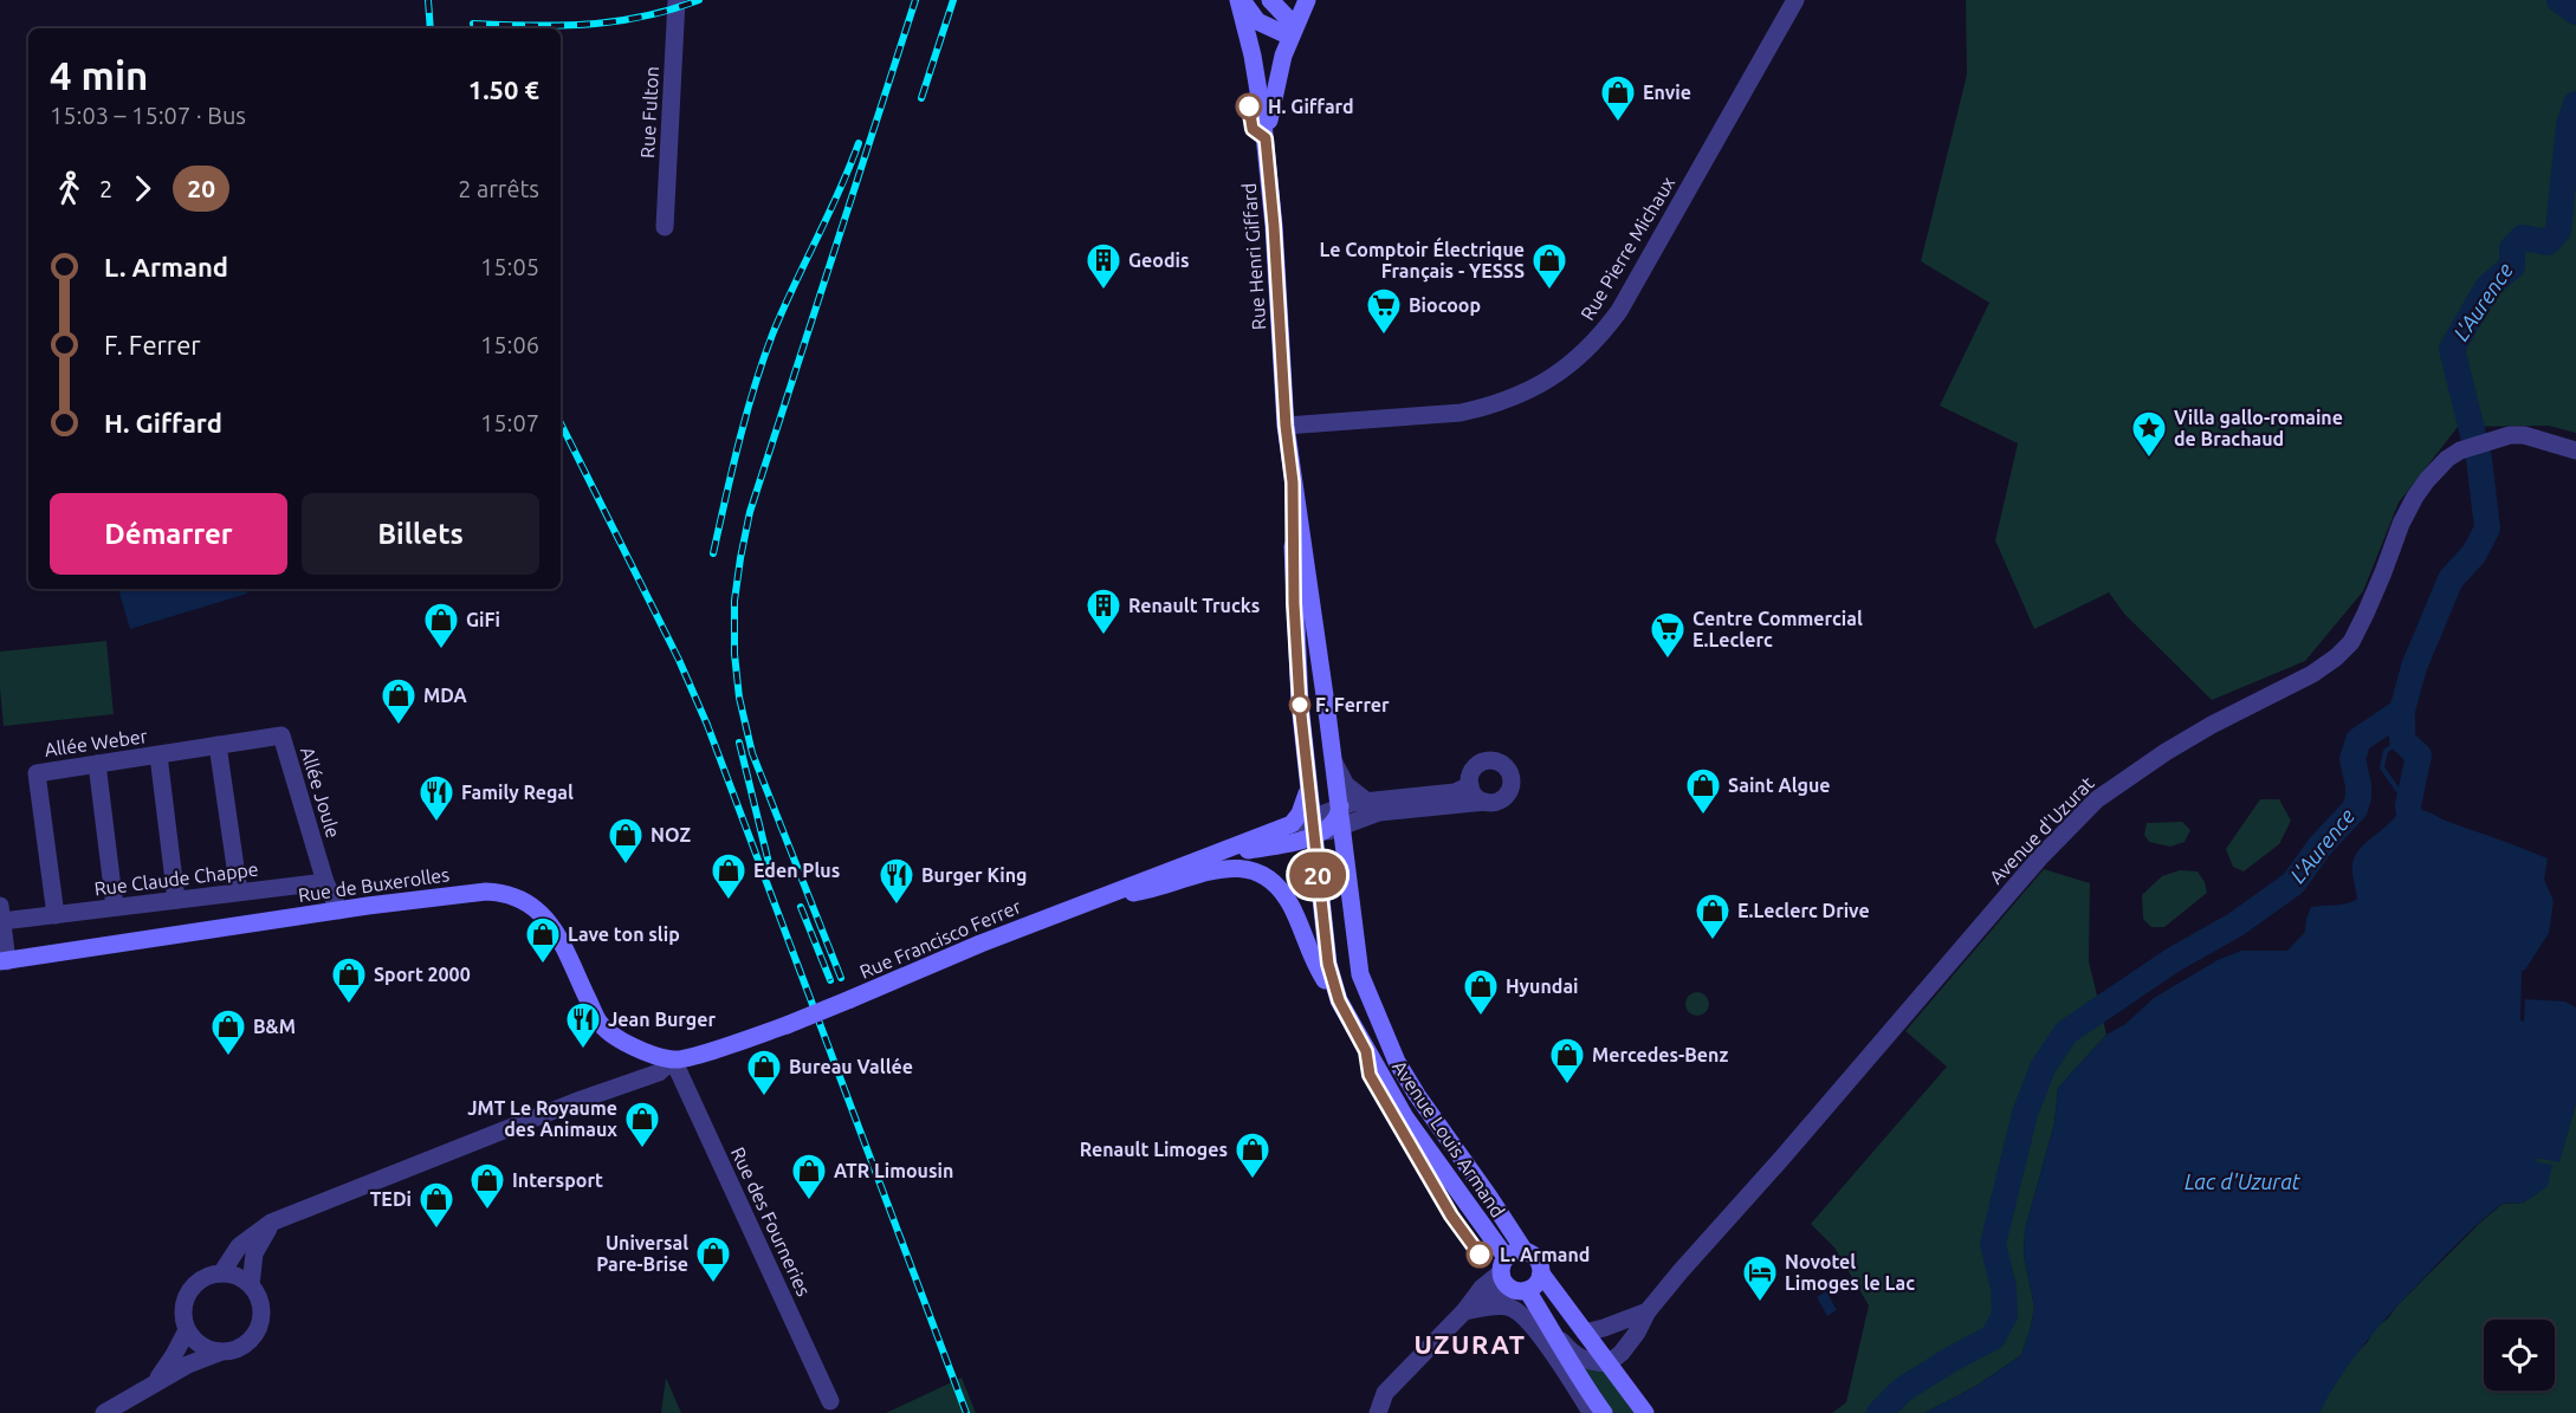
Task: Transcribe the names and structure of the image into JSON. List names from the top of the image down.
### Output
{
  "streets": {
    "street": [
      "Rue Fulton",
      "Rue Pierre Michaux",
      "Rue Henri Giffard",
      "Allée Weber",
      "Allée Joule",
      "Avenue d'Uzurat",
      "Rue Claude Chappe",
      "Rue de Buxerolles",
      "Rue Francisco Ferrer",
      "Avenue Louis Armand",
      "Rue des Fourneries"
    ]
  },
  "crossings": [
    ["Rue Pierre Michaux", "Rue Henri Giffard"],
    ["Rue Henri Giffard", "Avenue Louis Armand"],
    ["Allée Weber", "Allée Joule"],
    ["Allée Weber", "Rue Claude Chappe"],
    ["Allée Joule", "Rue Claude Chappe"],
    ["Rue de Buxerolles", "Rue Francisco Ferrer"],
    ["Rue de Buxerolles", "Rue des Fourneries"],
    ["Rue Francisco Ferrer", "Rue des Fourneries"]
  ],
  "districts": ["UZURAT"],
  "water": ["L'Aurence", "Lac d'Uzurat"],
  "places": {
    "other": ["H. Giffard", "F. Ferrer", "L. Armand"],
    "shop": [
      "Envie",
      "Le Comptoir Électrique Français - YESSS",
      "GiFi",
      "MDA",
      "Saint Algue",
      "NOZ",
      "Eden Plus",
      "E.Leclerc Drive",
      "Lave ton slip",
      "Sport 2000",
      "Hyundai",
      "B&M",
      "Mercedes-Benz",
      "Bureau Vallée",
      "JMT Le Royaume des Animaux",
      "Renault Limoges",
      "ATR Limousin",
      "Intersport",
      "TEDi",
      "Universal Pare-Brise"
    ],
    "building": ["Geodis", "Renault Trucks"],
    "supermarket": ["Biocoop", "Centre Commercial E.Leclerc"],
    "place": ["Villa gallo-romaine de Brachaud"],
    "restaurant": ["Family Regal", "Burger King", "Jean Burger"],
    "hotel": ["Novotel Limoges le Lac"]
  },
  "lines": ["bus line 20"],
  "page": {
    "on_map": "20",
    "heading": ["4 min", "15:03 – 15:07 · Bus", "1.50 €"],
    "legs": ["2", "20", "2 arrêts"],
    "list": [
      {
        "name": "L. Armand",
        "value": "15:05"
      },
      {
        "name": "F. Ferrer",
        "value": "15:06"
      },
      {
        "name": "H. Giffard",
        "value": "15:07"
      }
    ],
    "buttons": ["Démarrer", "Billets"]
  }
}
